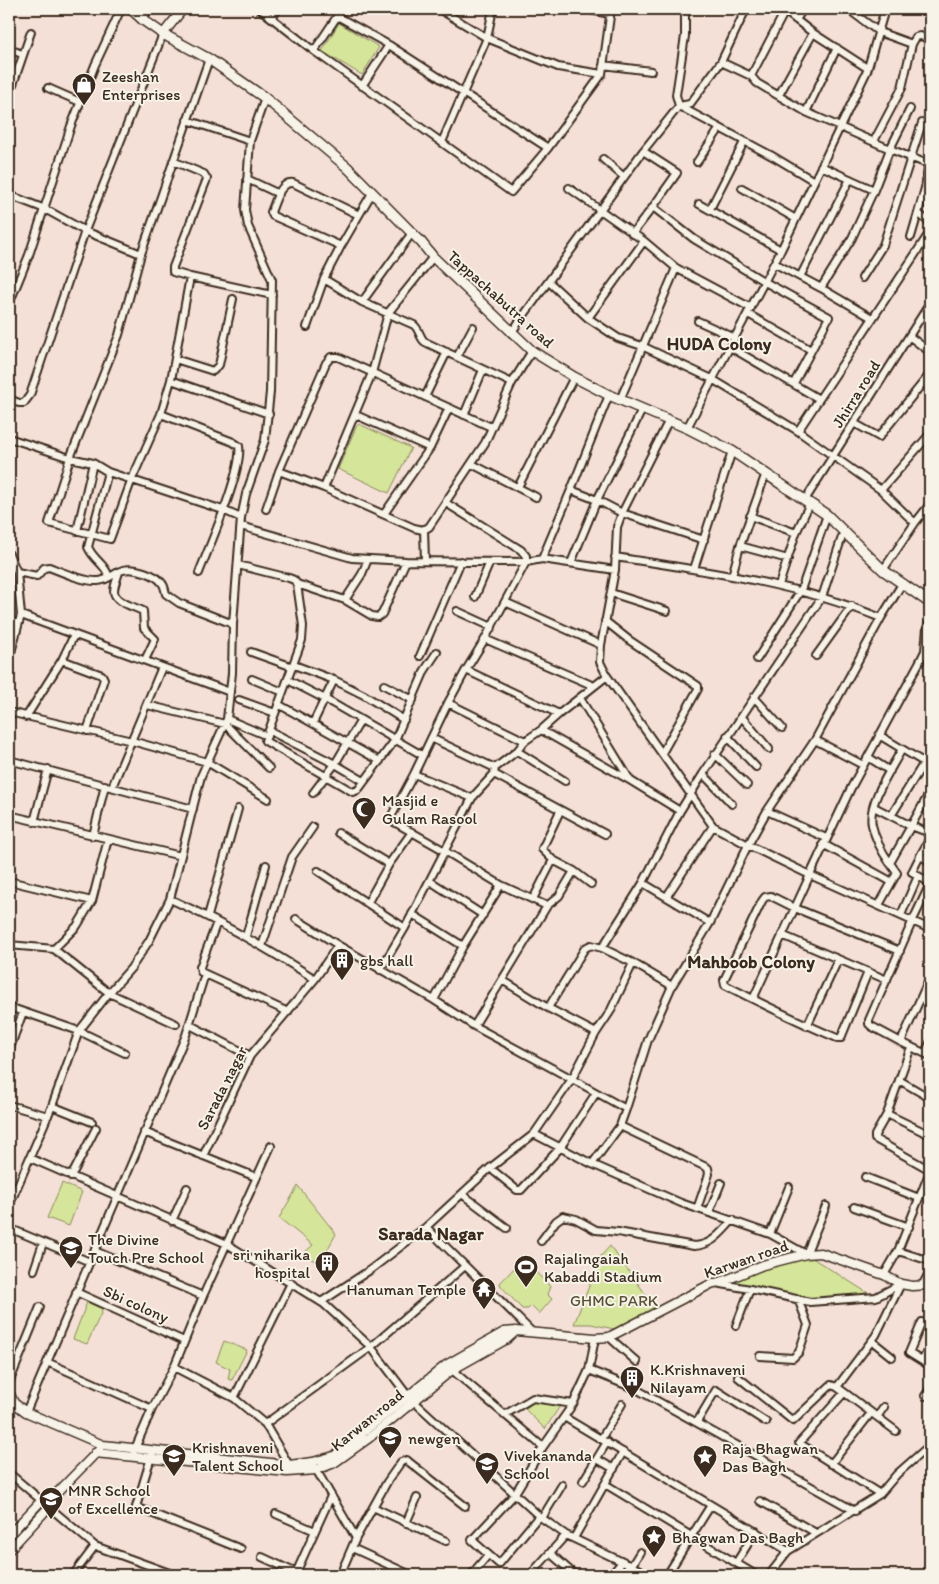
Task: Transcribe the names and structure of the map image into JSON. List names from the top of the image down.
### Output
{
  "streets": {
    "main road": ["Tappachabutra road"],
    "street": [
      "Jhirra road",
      "Sarada nagar",
      "Karwan road",
      "Sbi colony"
    ]
  },
  "crossings": [
    ["Tappachabutra road", "Jhirra road"]
  ],
  "districts": ["HUDA Colony", "Mahboob Colony", "Sarada Nagar"],
  "parks": ["GHMC PARK"],
  "places": {
    "shop": ["Zeeshan Enterprises"],
    "mosque": ["Masjid e Gulam Rasool"],
    "building": ["gbs hall", "sri niharika hospital", "K.Krishnaveni Nilayam"],
    "school or university": [
      "The Divine Touch Pre School",
      "newgen",
      "Krishnaveni Talent School",
      "Vivekananda School",
      "MNR School of Excellence"
    ],
    "sports": ["Rajalingaiah Kabaddi Stadium"],
    "temple": ["Hanuman Temple"],
    "place": ["Raja Bhagwan Das Bagh", "Bhagwan Das Bagh"]
  }
}
